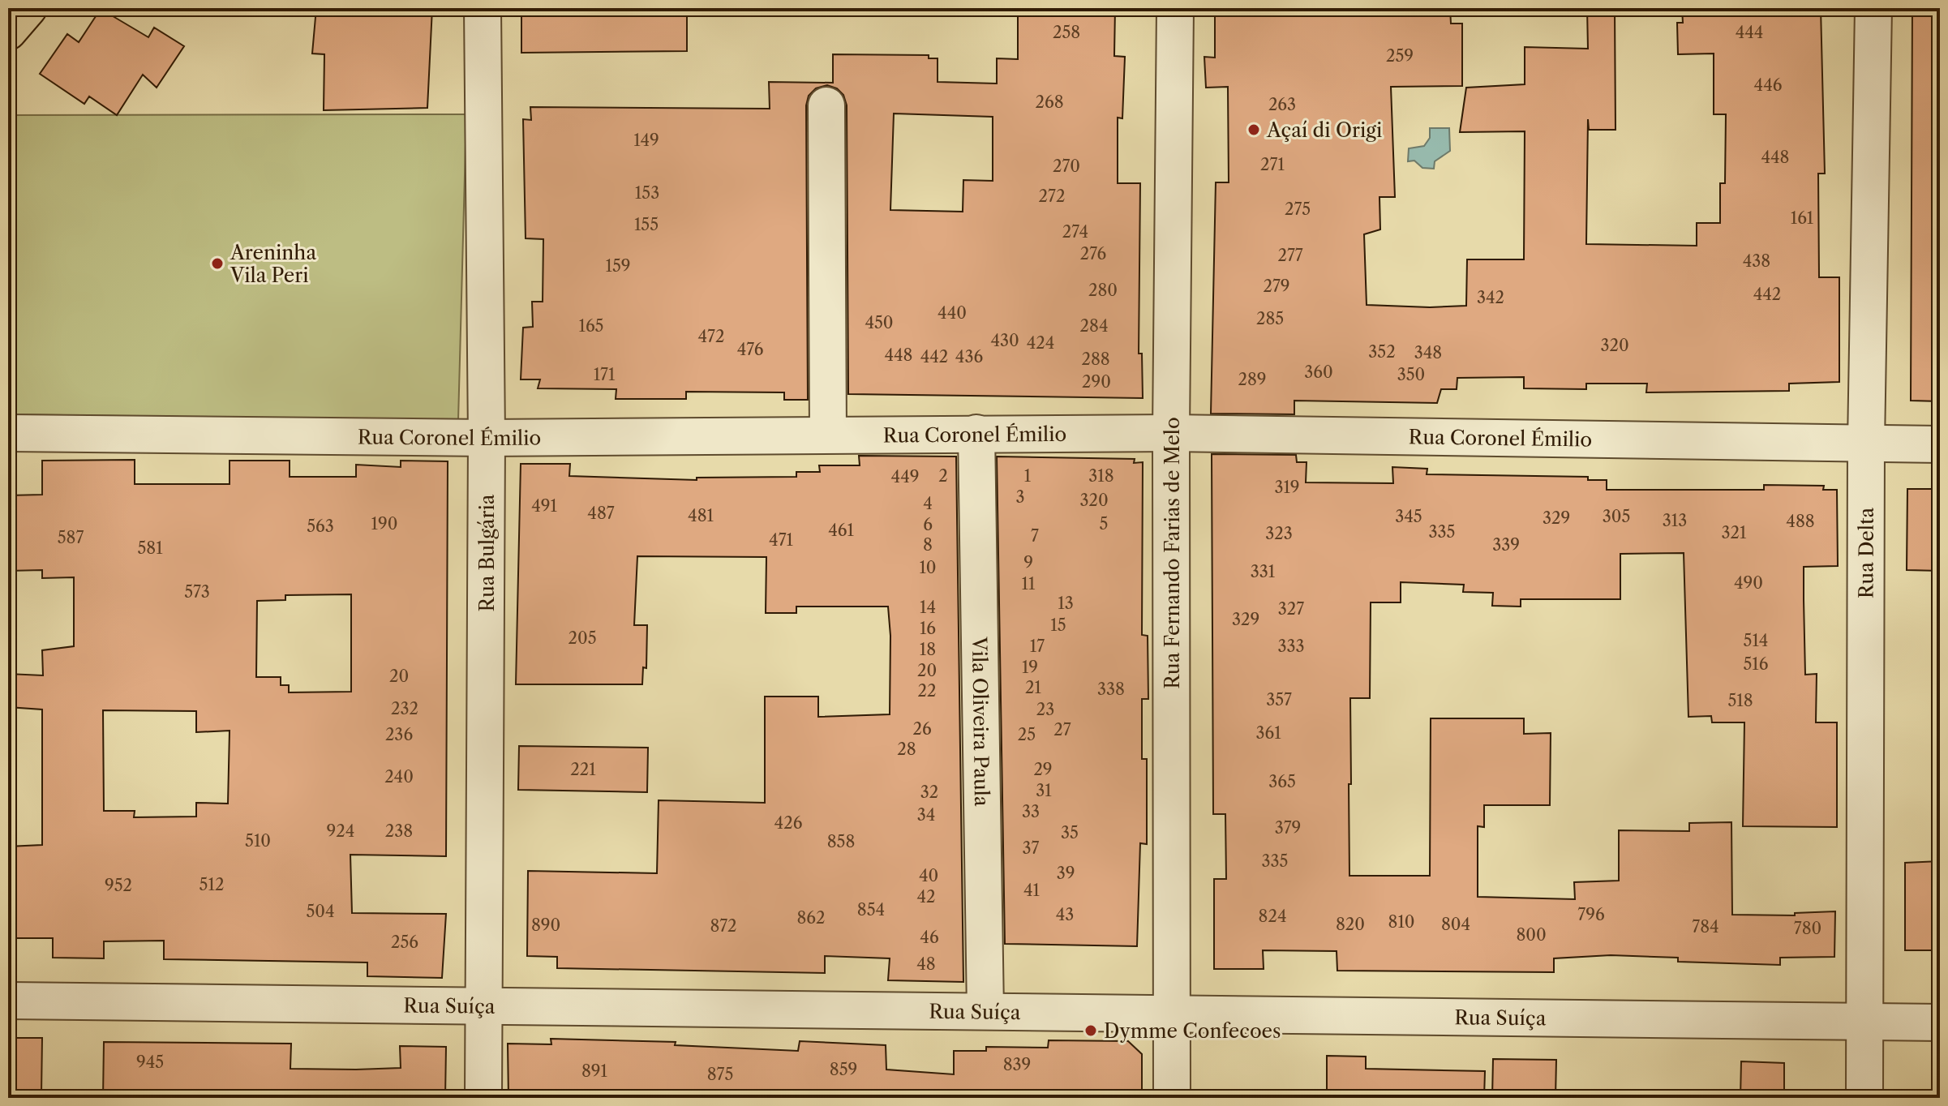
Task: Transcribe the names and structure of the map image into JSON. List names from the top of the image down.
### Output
{
  "streets": {
    "street": [
      "Rua Coronel Émilio",
      "Rua Bulgária",
      "Rua Fernando Farias de Melo",
      "Rua Delta",
      "Vila Oliveira Paula",
      "Rua Suíça"
    ]
  },
  "crossings": [
    ["Rua Coronel Émilio", "Rua Bulgária"],
    ["Rua Coronel Émilio", "Rua Fernando Farias de Melo"],
    ["Rua Coronel Émilio", "Rua Delta"],
    ["Rua Coronel Émilio", "Vila Oliveira Paula"],
    ["Rua Bulgária", "Rua Suíça"],
    ["Rua Fernando Farias de Melo", "Rua Suíça"],
    ["Rua Delta", "Rua Suíça"],
    ["Vila Oliveira Paula", "Rua Suíça"]
  ],
  "places": ["Açaí di Origi", "Areninha Vila Peri", "Dymme Confecoes"],
  "house_numbers": [
    "258",
    "444",
    "259",
    "446",
    "268",
    "263",
    "149",
    "448",
    "271",
    "270",
    "153",
    "272",
    "275",
    "161",
    "155",
    "274",
    "276",
    "277",
    "438",
    "159",
    "279",
    "280",
    "442",
    "342",
    "440",
    "285",
    "450",
    "165",
    "284",
    "472",
    "430",
    "424",
    "320",
    "476",
    "352",
    "348",
    "448",
    "442",
    "436",
    "288",
    "360",
    "171",
    "350",
    "289",
    "290",
    "2",
    "1",
    "318",
    "449",
    "319",
    "3",
    "320",
    "4",
    "491",
    "487",
    "481",
    "345",
    "305",
    "329",
    "313",
    "488",
    "190",
    "5",
    "6",
    "563",
    "461",
    "335",
    "321",
    "323",
    "7",
    "587",
    "471",
    "8",
    "339",
    "581",
    "9",
    "10",
    "331",
    "490",
    "11",
    "573",
    "13",
    "14",
    "327",
    "329",
    "15",
    "16",
    "205",
    "514",
    "17",
    "333",
    "18",
    "516",
    "19",
    "20",
    "20",
    "21",
    "338",
    "22",
    "357",
    "518",
    "232",
    "23",
    "26",
    "27",
    "361",
    "236",
    "25",
    "28",
    "221",
    "29",
    "240",
    "365",
    "31",
    "32",
    "33",
    "34",
    "426",
    "379",
    "924",
    "238",
    "35",
    "510",
    "858",
    "37",
    "335",
    "39",
    "40",
    "512",
    "952",
    "41",
    "42",
    "854",
    "504",
    "43",
    "796",
    "824",
    "862",
    "810",
    "820",
    "804",
    "890",
    "872",
    "784",
    "780",
    "800",
    "46",
    "256",
    "48",
    "945",
    "839",
    "859",
    "891",
    "875"
  ]
}
